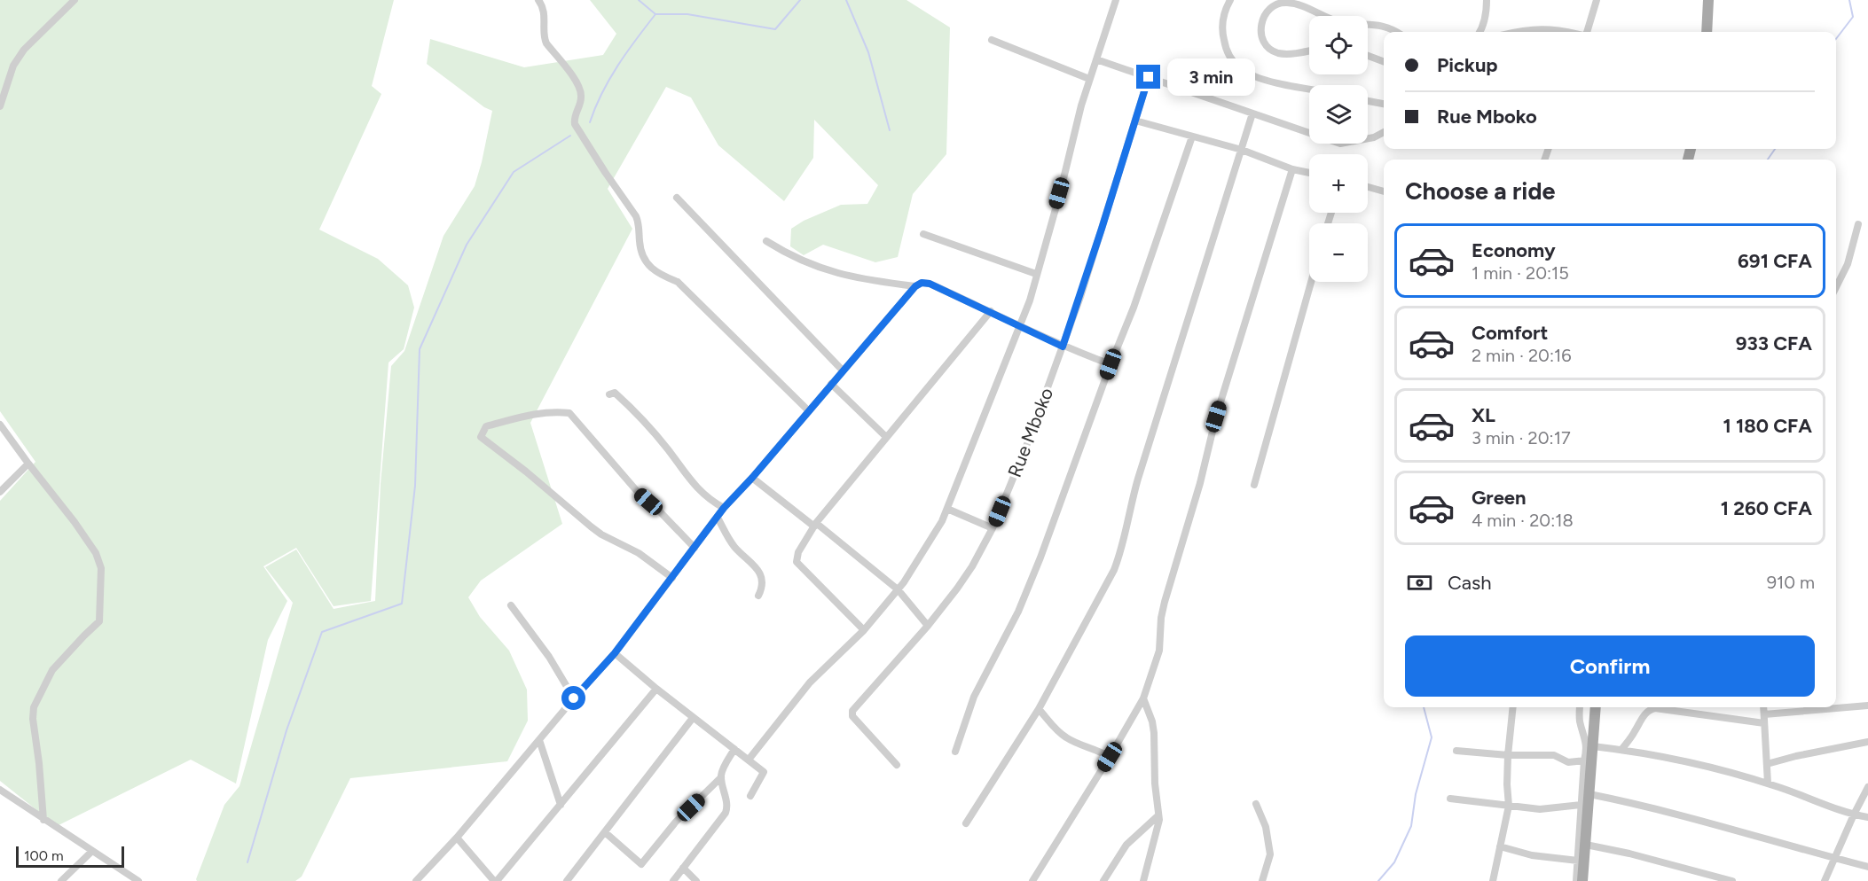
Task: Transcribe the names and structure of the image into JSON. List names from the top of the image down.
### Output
{
  "streets": {
    "street": ["Rue Mboko"]
  },
  "scale_bar": "100 m",
  "page": {
    "map_buttons": ["+", "−"],
    "banner": ["Pickup", "Rue Mboko"],
    "bubble": "3 min",
    "heading": "Choose a ride",
    "list": [
      {
        "name": "Economy",
        "note": "1 min · 20:15",
        "value": "691 CFA"
      },
      {
        "name": "Comfort",
        "note": "2 min · 20:16",
        "value": "933 CFA"
      },
      {
        "name": "XL",
        "note": "3 min · 20:17",
        "value": "1 180 CFA"
      },
      {
        "name": "Green",
        "note": "4 min · 20:18",
        "value": "1 260 CFA"
      }
    ],
    "pay": ["Cash", "910 m"],
    "buttons": "Confirm",
    "scale": "100 m"
  }
}
